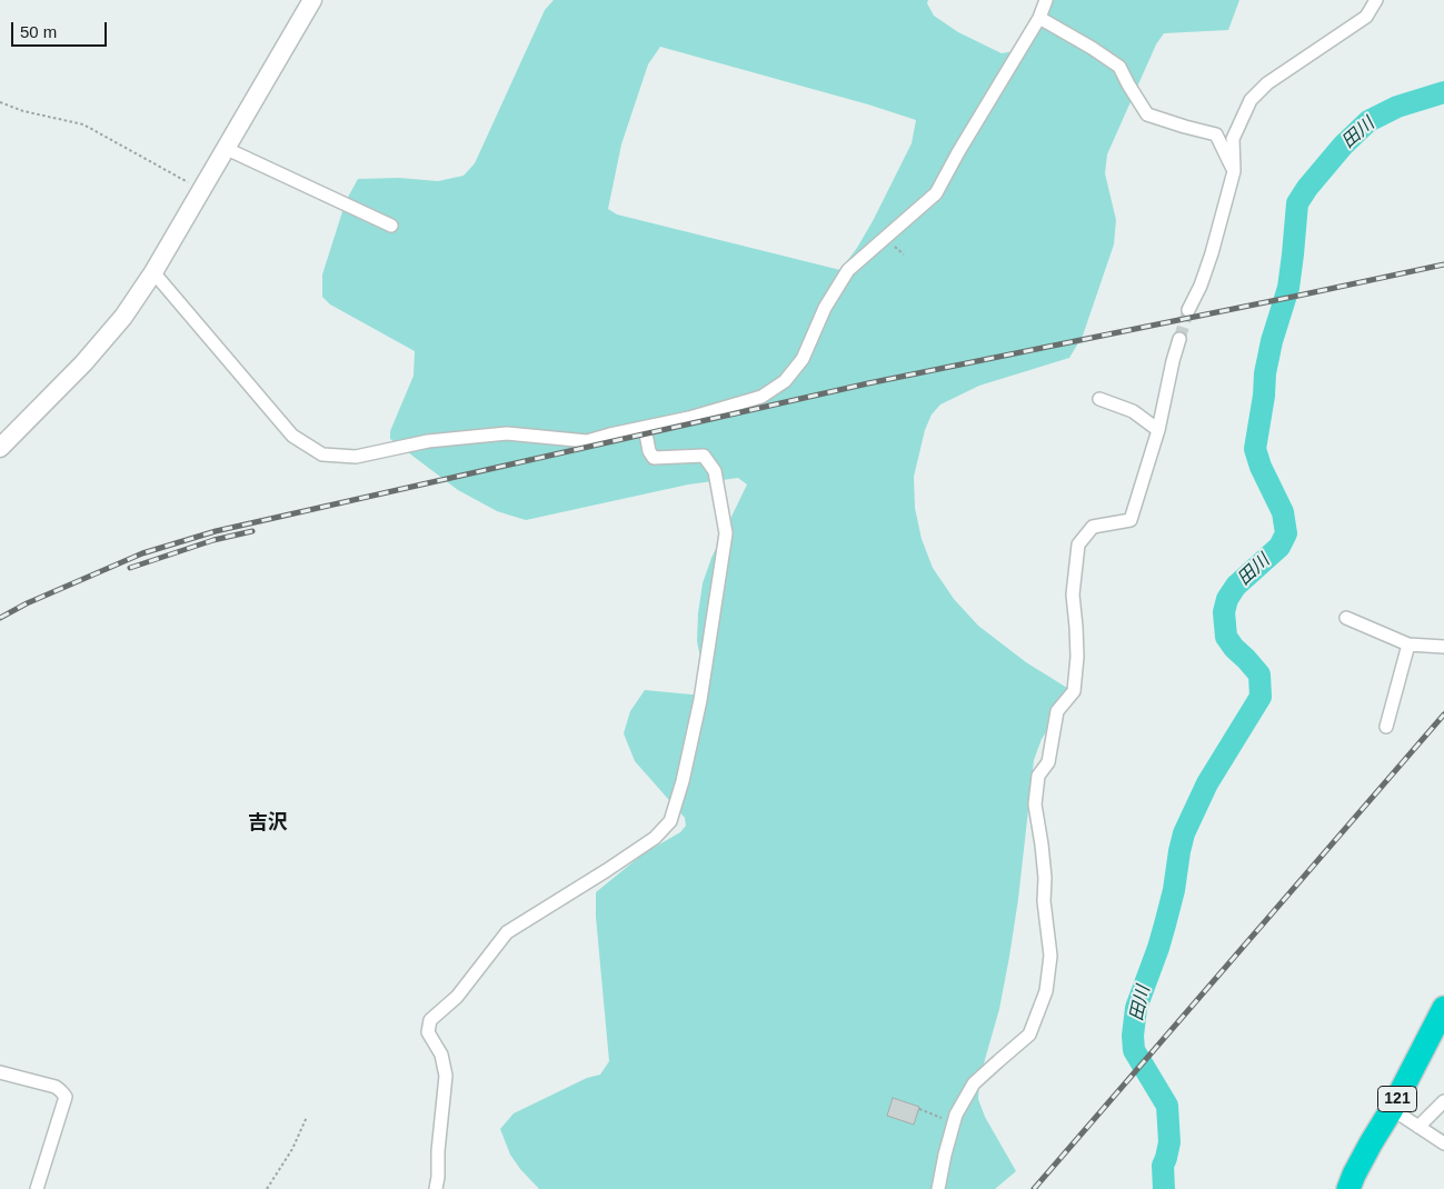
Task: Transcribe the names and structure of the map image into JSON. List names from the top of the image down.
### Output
{
  "streets": {
    "highway": ["121"]
  },
  "districts": ["吉沢"],
  "water": ["田川"],
  "scale_bar": "50 m"
}
